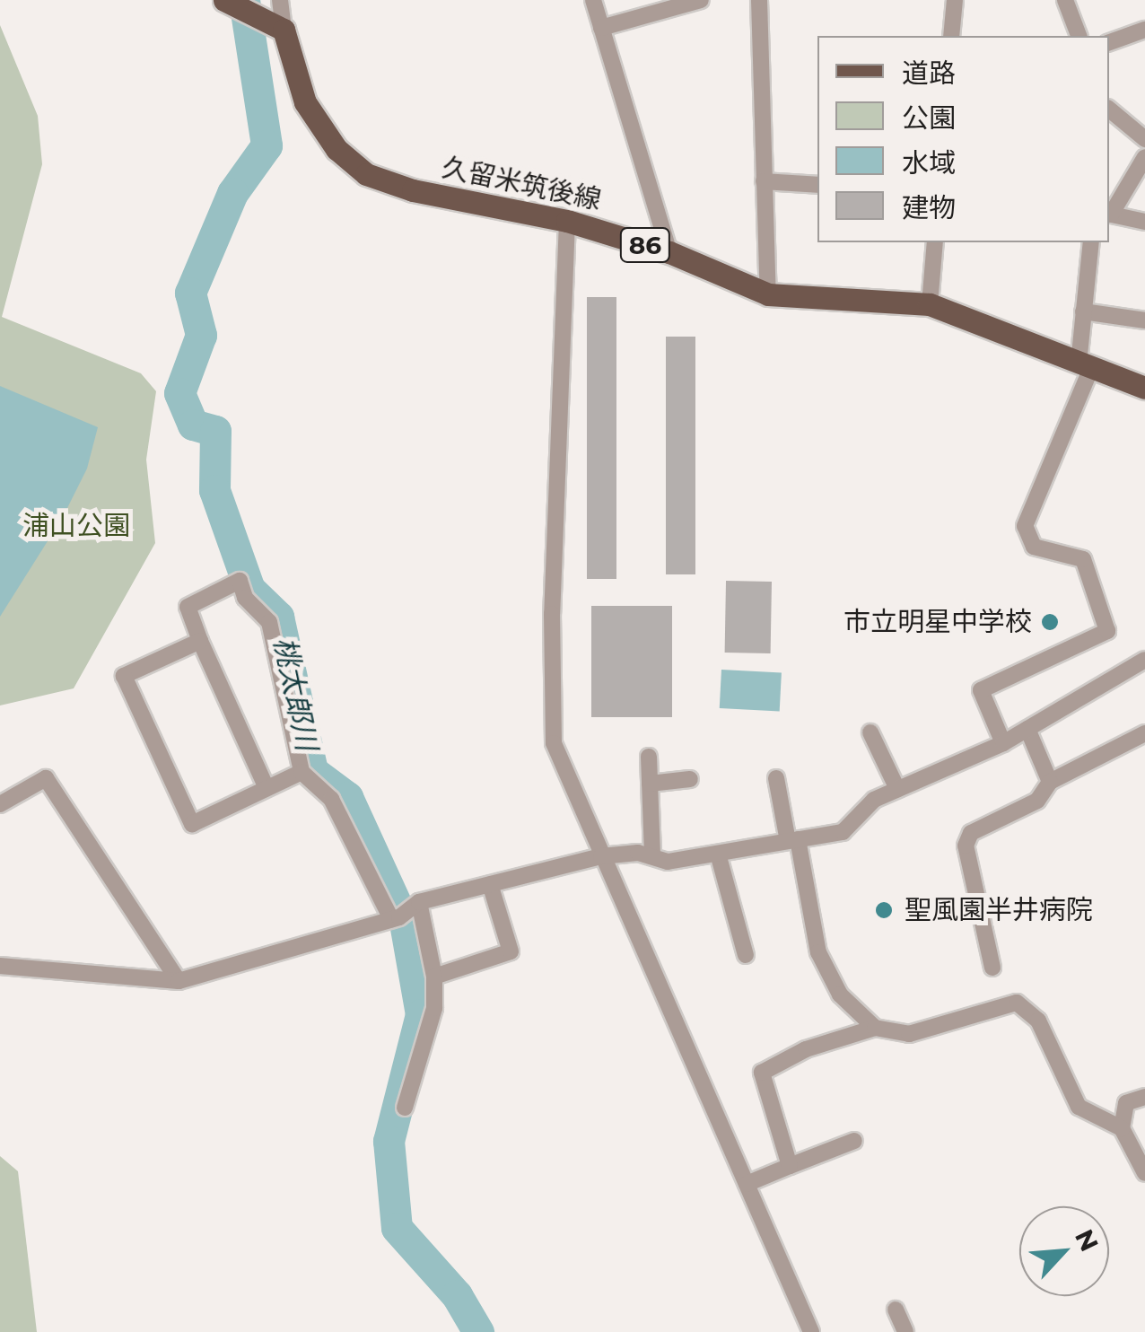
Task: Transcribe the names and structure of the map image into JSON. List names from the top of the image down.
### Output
{
  "streets": {
    "main road": ["久留米筑後線", "86"]
  },
  "water": ["桃太郎川"],
  "parks": ["浦山公園"],
  "places": ["市立明星中学校", "聖風園半井病院"],
  "legend": [
    "道路",
    "公園",
    "水域",
    "建物"
  ],
  "north": "top right"
}
